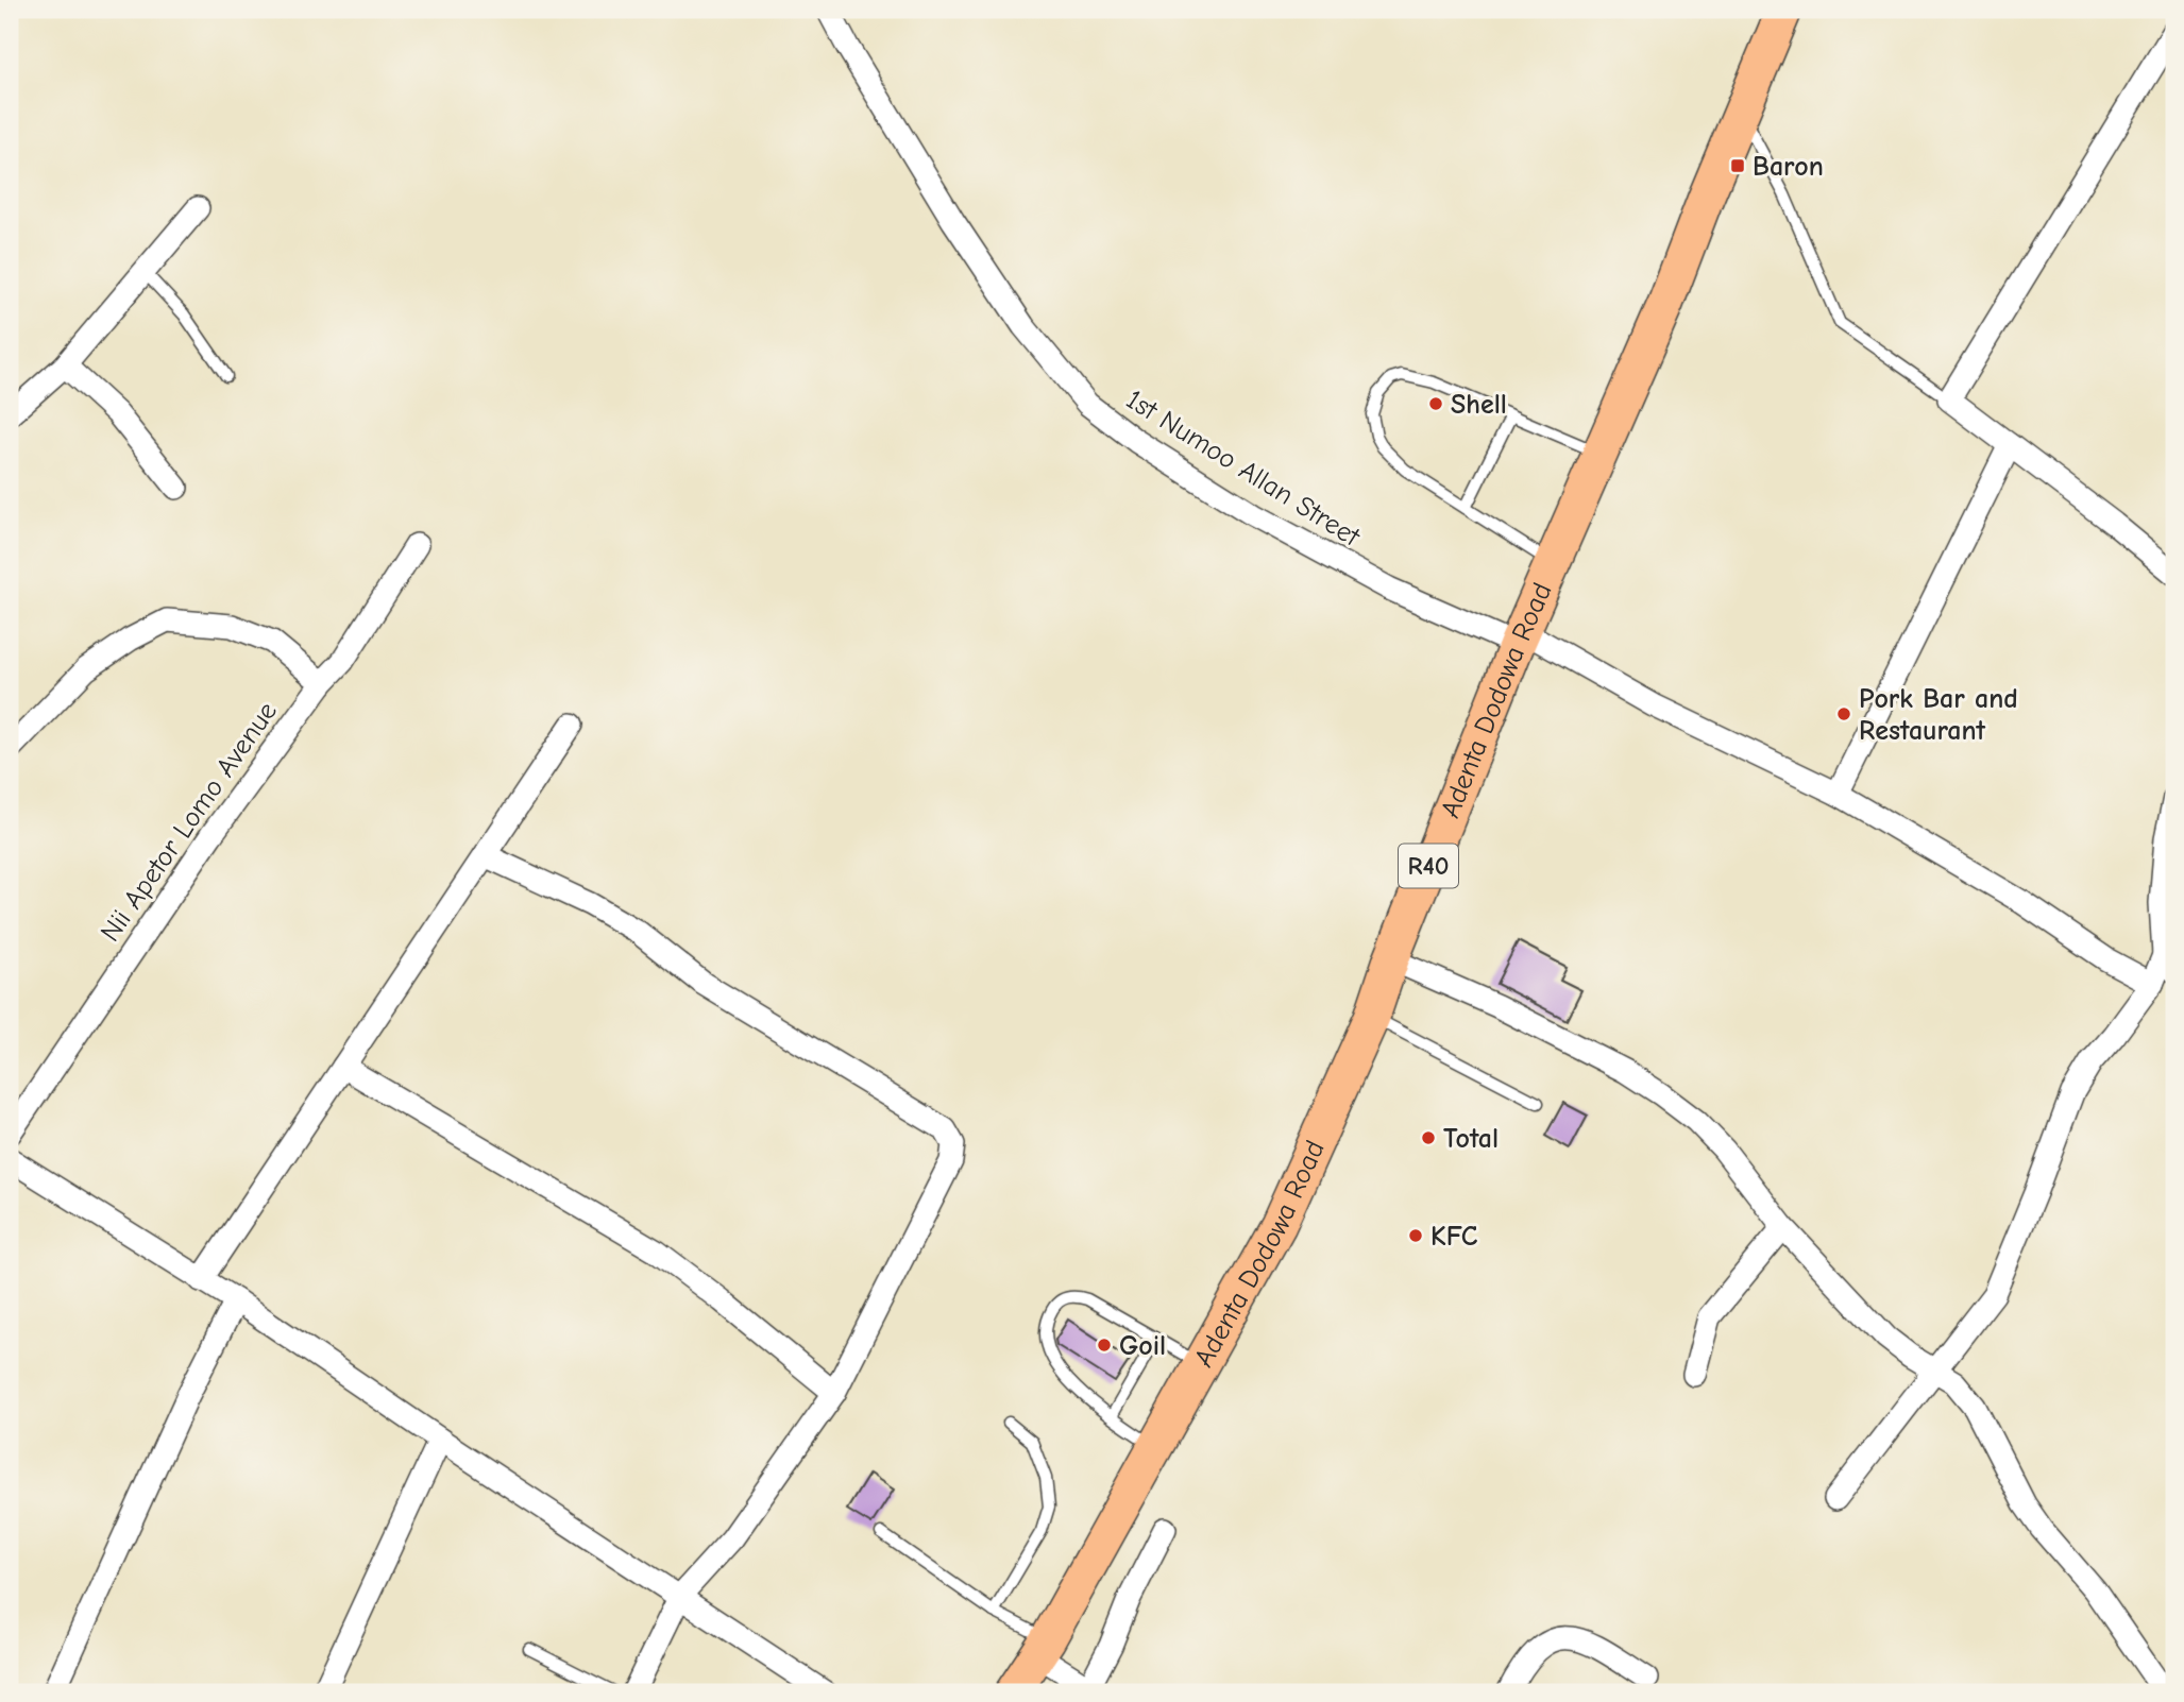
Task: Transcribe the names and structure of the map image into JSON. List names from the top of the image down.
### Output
{
  "streets": {
    "main road": ["Adenta Dodowa Road", "R40"],
    "street": ["1st Numoo Allan Street", "Nii Apetor Lomo Avenue"]
  },
  "crossings": [
    ["1st Numoo Allan Street", "Adenta Dodowa Road"]
  ],
  "places": {
    "transit": ["Baron"],
    "other": [
      "Shell",
      "Pork Bar and Restaurant",
      "Total",
      "KFC",
      "Goil"
    ]
  }
}
